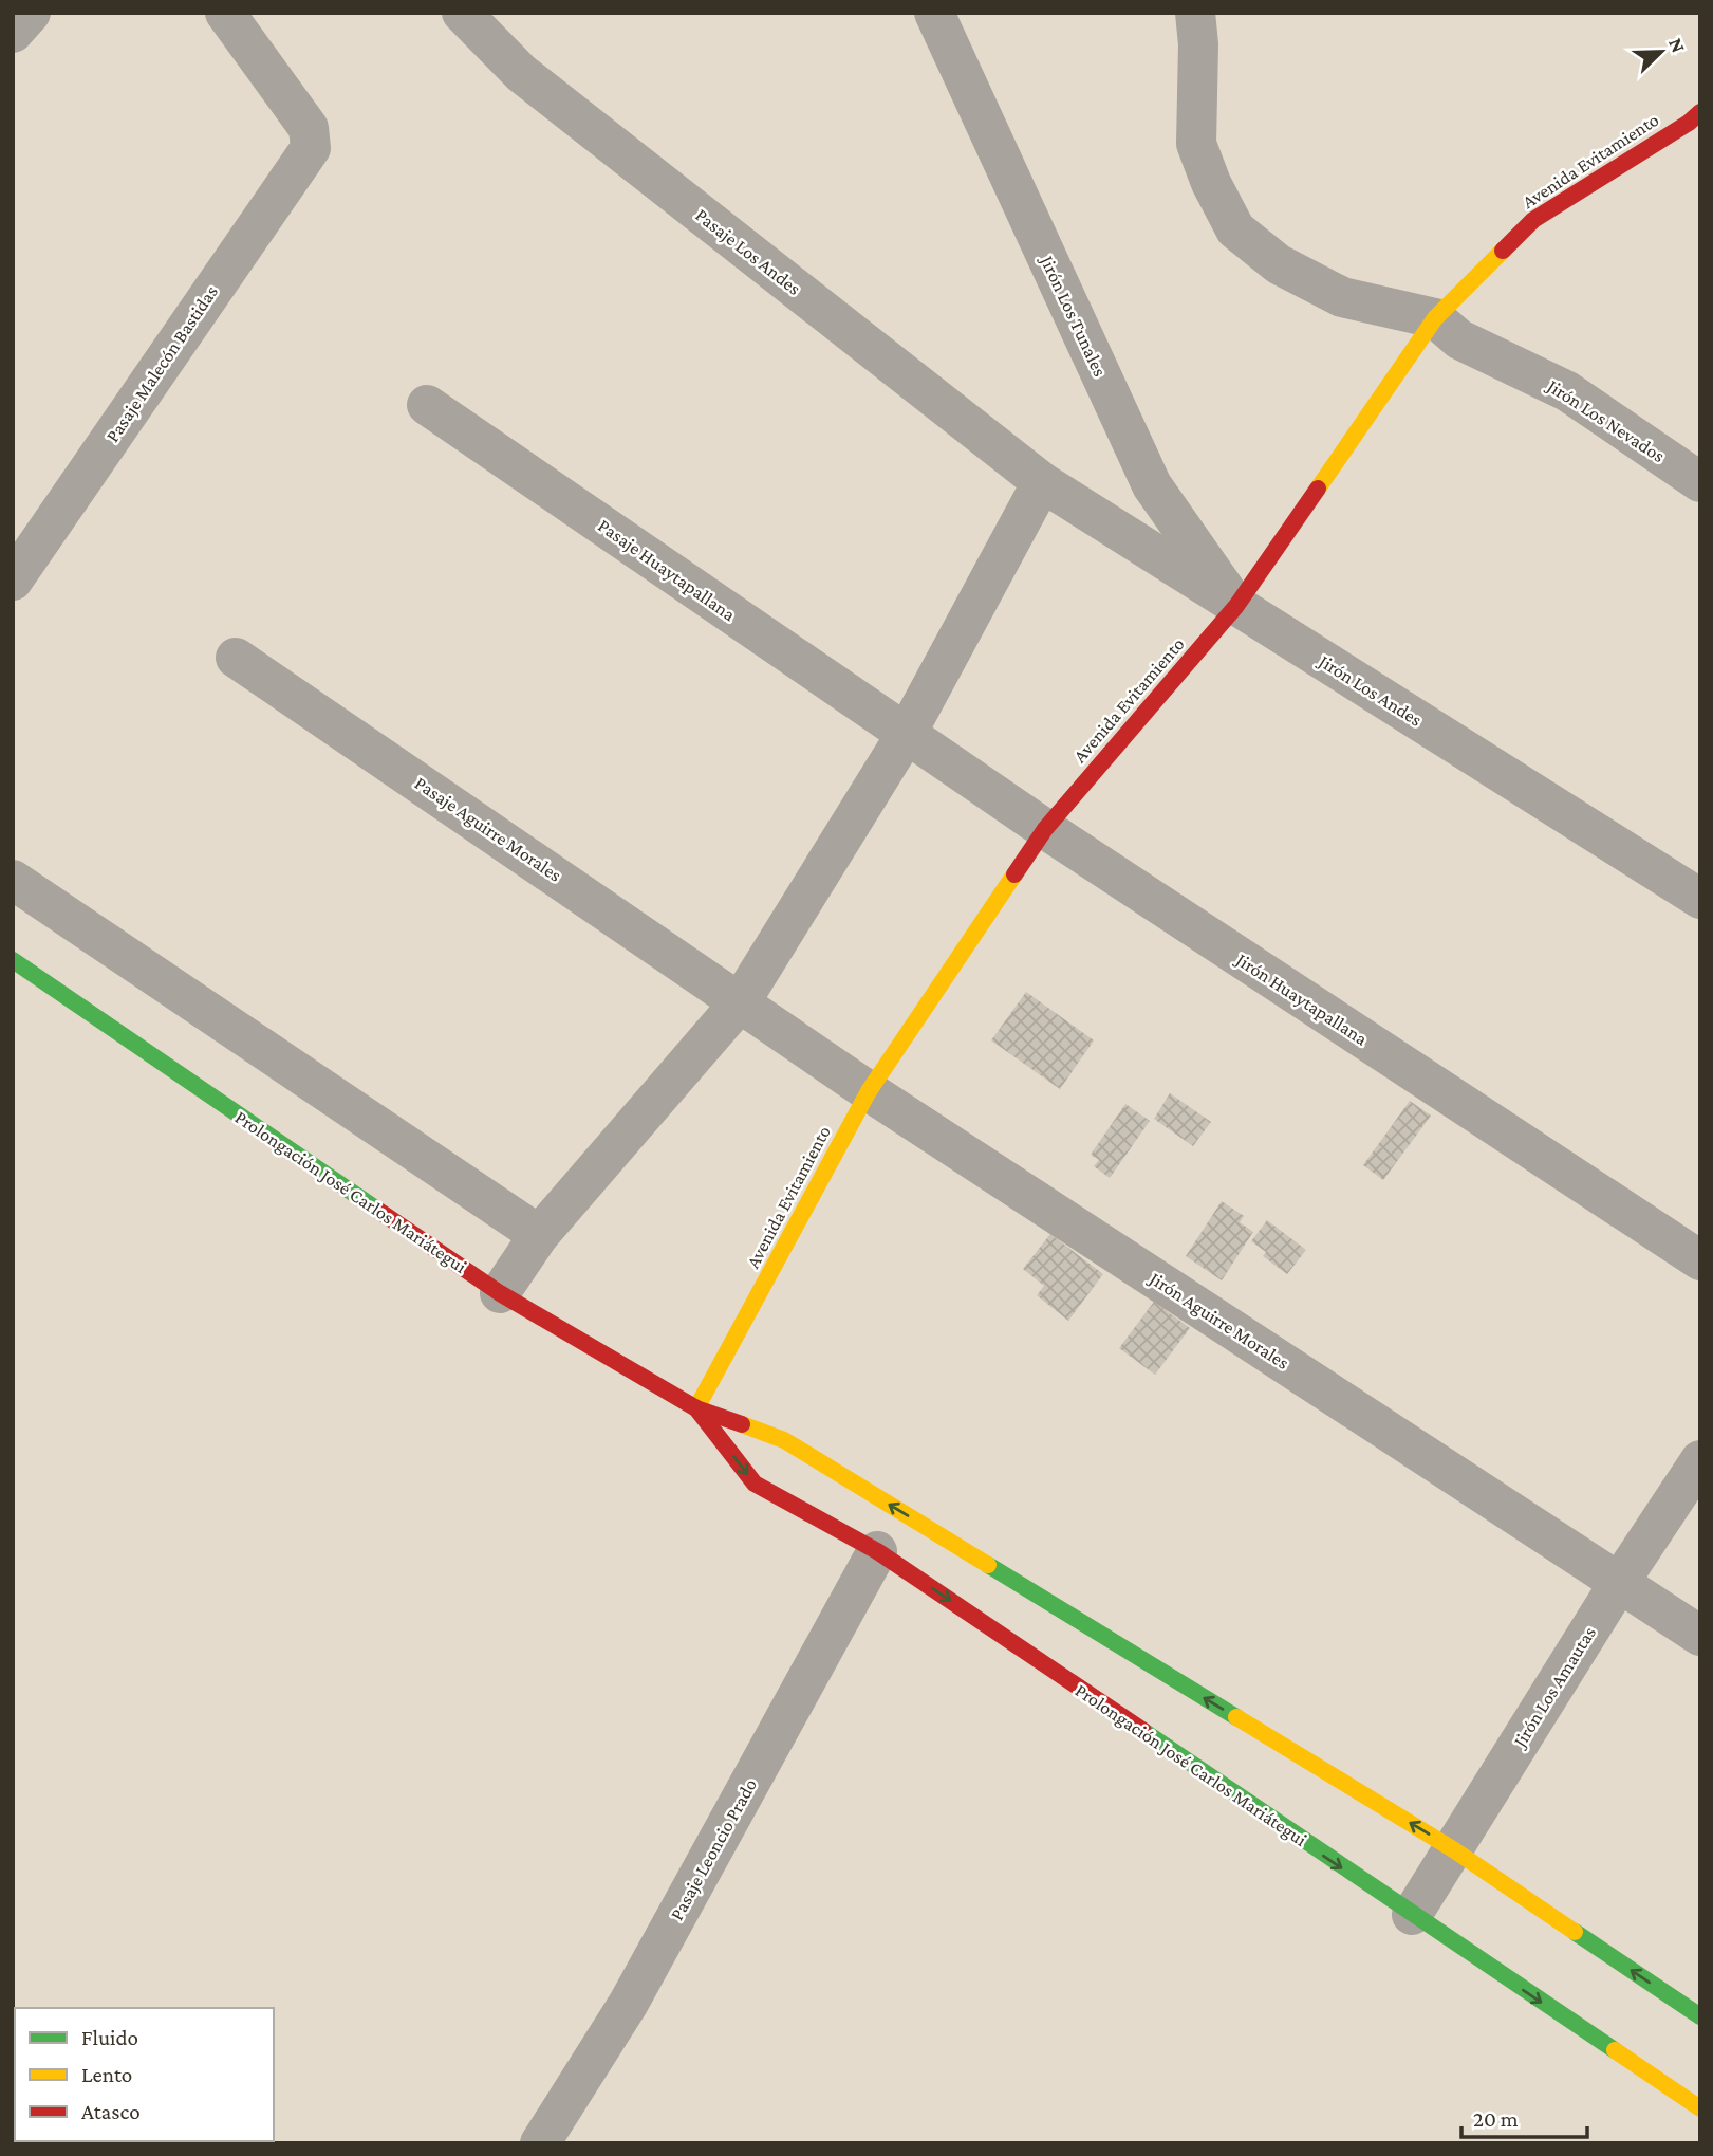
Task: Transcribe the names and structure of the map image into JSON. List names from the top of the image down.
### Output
{
  "streets": {
    "street": [
      "Avenida Evitamiento",
      "Pasaje Los Andes",
      "Jirón Los Tunales",
      "Pasaje Malecón Bastidas",
      "Jirón Los Nevados",
      "Pasaje Huaytapallana",
      "Jirón Los Andes",
      "Pasaje Aguirre Morales",
      "Jirón Huaytapallana",
      "Prolongación José Carlos Mariátegui",
      "Jirón Aguirre Morales",
      "Jirón Los Amautas",
      "Pasaje Leoncio Prado"
    ]
  },
  "crossings": [
    ["Avenida Evitamiento", "Jirón Los Tunales"],
    ["Avenida Evitamiento", "Jirón Los Nevados"],
    ["Avenida Evitamiento", "Jirón Los Andes"],
    ["Avenida Evitamiento", "Jirón Huaytapallana"],
    ["Avenida Evitamiento", "Prolongación José Carlos Mariátegui"],
    ["Avenida Evitamiento", "Jirón Aguirre Morales"],
    ["Pasaje Los Andes", "Jirón Los Andes"],
    ["Jirón Los Tunales", "Jirón Los Andes"],
    ["Pasaje Huaytapallana", "Jirón Huaytapallana"],
    ["Pasaje Aguirre Morales", "Jirón Aguirre Morales"],
    ["Prolongación José Carlos Mariátegui", "Jirón Los Amautas"],
    ["Prolongación José Carlos Mariátegui", "Pasaje Leoncio Prado"],
    ["Jirón Aguirre Morales", "Jirón Los Amautas"]
  ],
  "legend": ["Fluido", "Lento", "Atasco"],
  "scale_bar": "20 m",
  "north": "top right"
}
